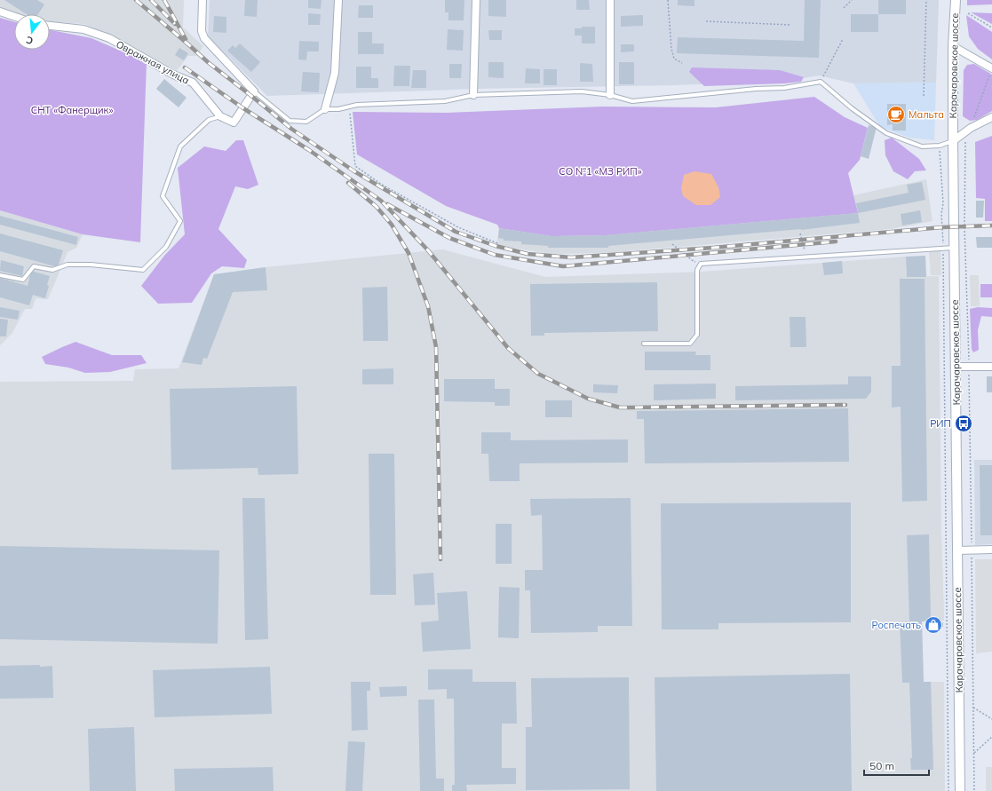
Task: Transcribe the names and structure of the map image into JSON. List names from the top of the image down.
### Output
{
  "streets": {
    "street": ["Овражная улица", "Карачаровское шоссе"]
  },
  "parks": ["СНТ «Фанерщик»", "СО №1 «МЗ РИП»"],
  "places": {
    "cafe": ["Мальта"],
    "bus stop": ["РИП"],
    "shop": ["Роспечать"]
  },
  "scale_bar": "50 m",
  "north": "bottom"
}
